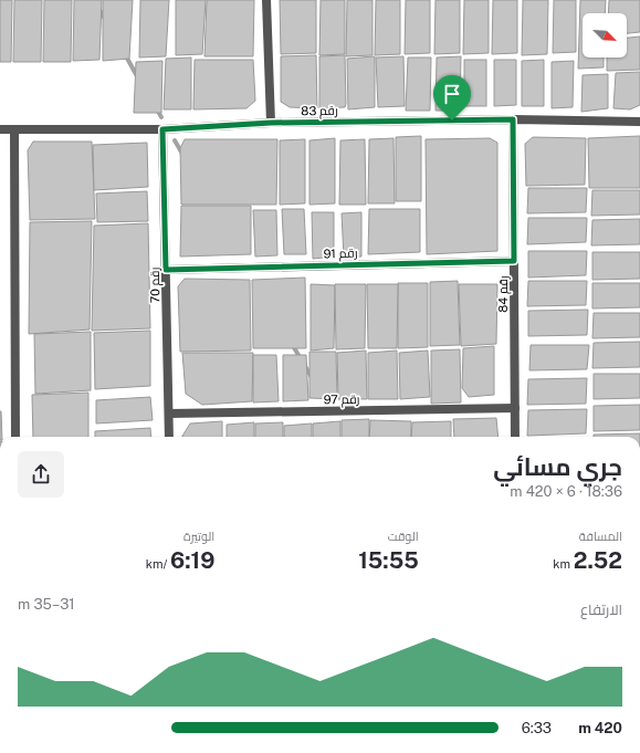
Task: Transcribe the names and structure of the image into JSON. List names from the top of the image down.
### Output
{
  "streets": {
    "street": [
      "رقم 83",
      "رقم 91",
      "رقم 70",
      "رقم 84",
      "رقم 97"
    ]
  },
  "crossings": [
    ["رقم 83", "رقم 70"],
    ["رقم 83", "رقم 84"],
    ["رقم 91", "رقم 70"],
    ["رقم 91", "رقم 84"],
    ["رقم 70", "رقم 97"],
    ["رقم 84", "رقم 97"]
  ],
  "north": "bottom right",
  "page": {
    "heading": ["جري مسائي", "18:36 · 6 × 420 m"],
    "stats": [
      ["المسافة", "2.52 km"],
      ["الوقت", "15:55"],
      ["الوتيرة", "6:19 /km"]
    ],
    "chart": ["الارتفاع", "31–35 m"],
    "list": [
      {
        "name": "420 m",
        "note": "6:33"
      }
    ]
  }
}
